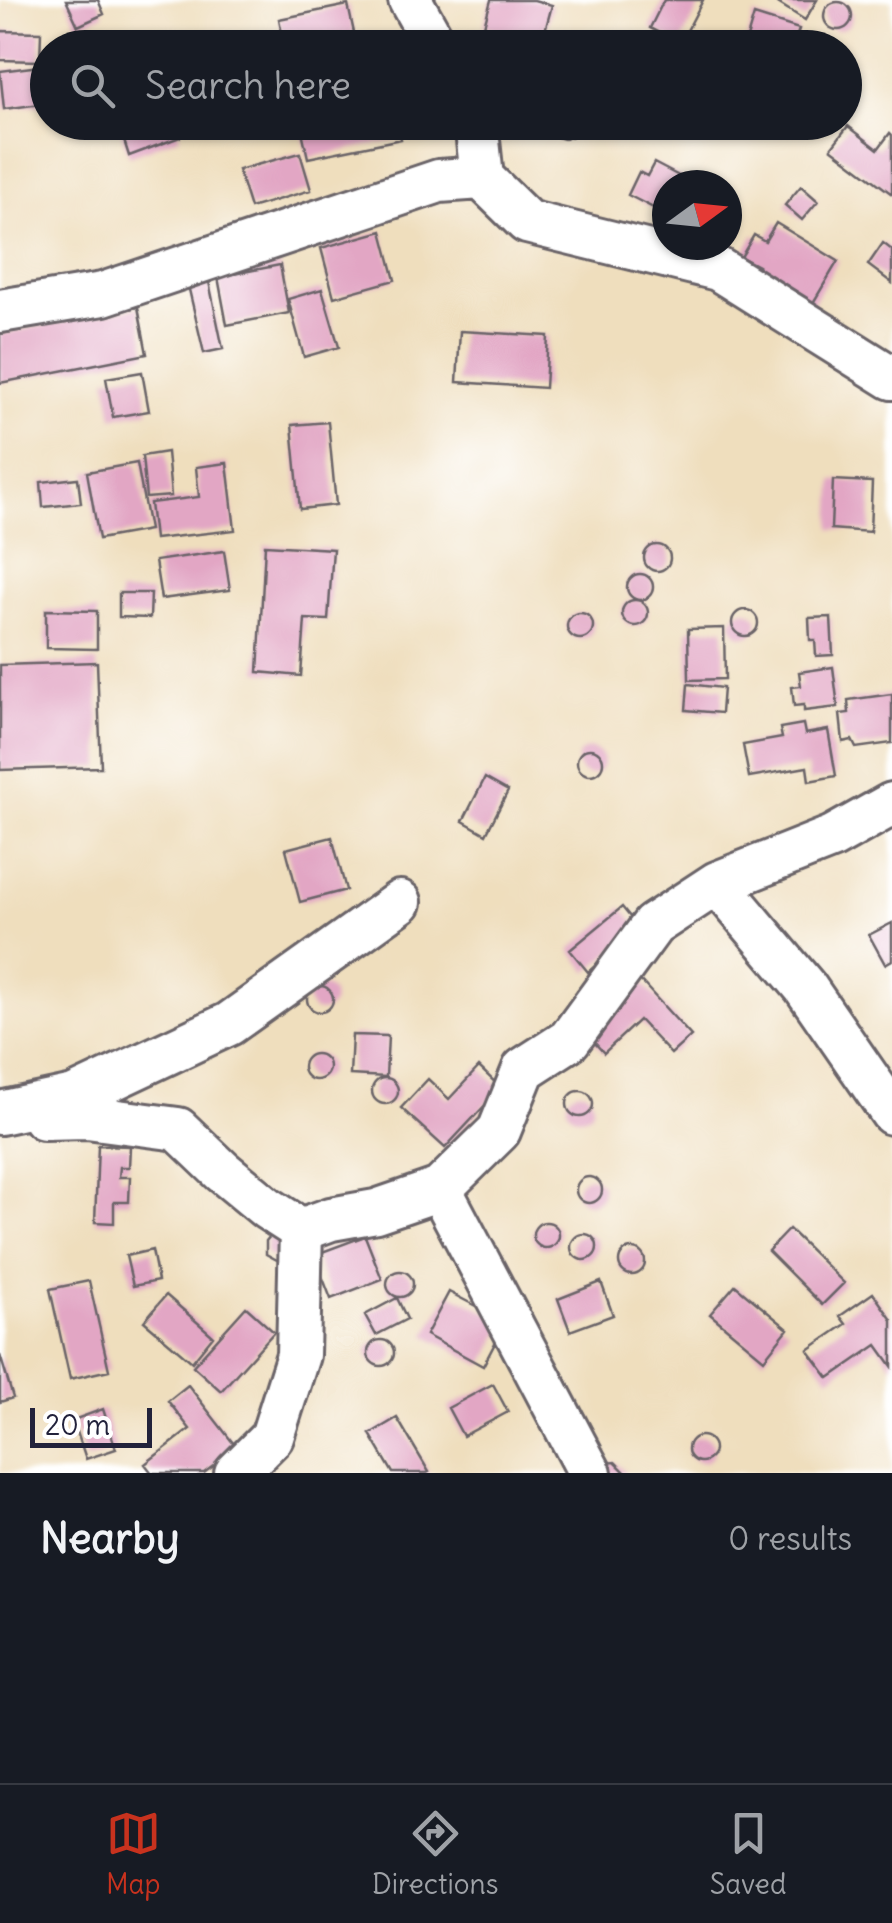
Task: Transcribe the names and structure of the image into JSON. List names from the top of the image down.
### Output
{
  "scale_bar": "20 m",
  "north": "right",
  "page": {
    "search": "Search here",
    "scale": "20 m",
    "heading": ["Nearby", "0 results"],
    "nav": ["Map", "Directions", "Saved"]
  }
}
